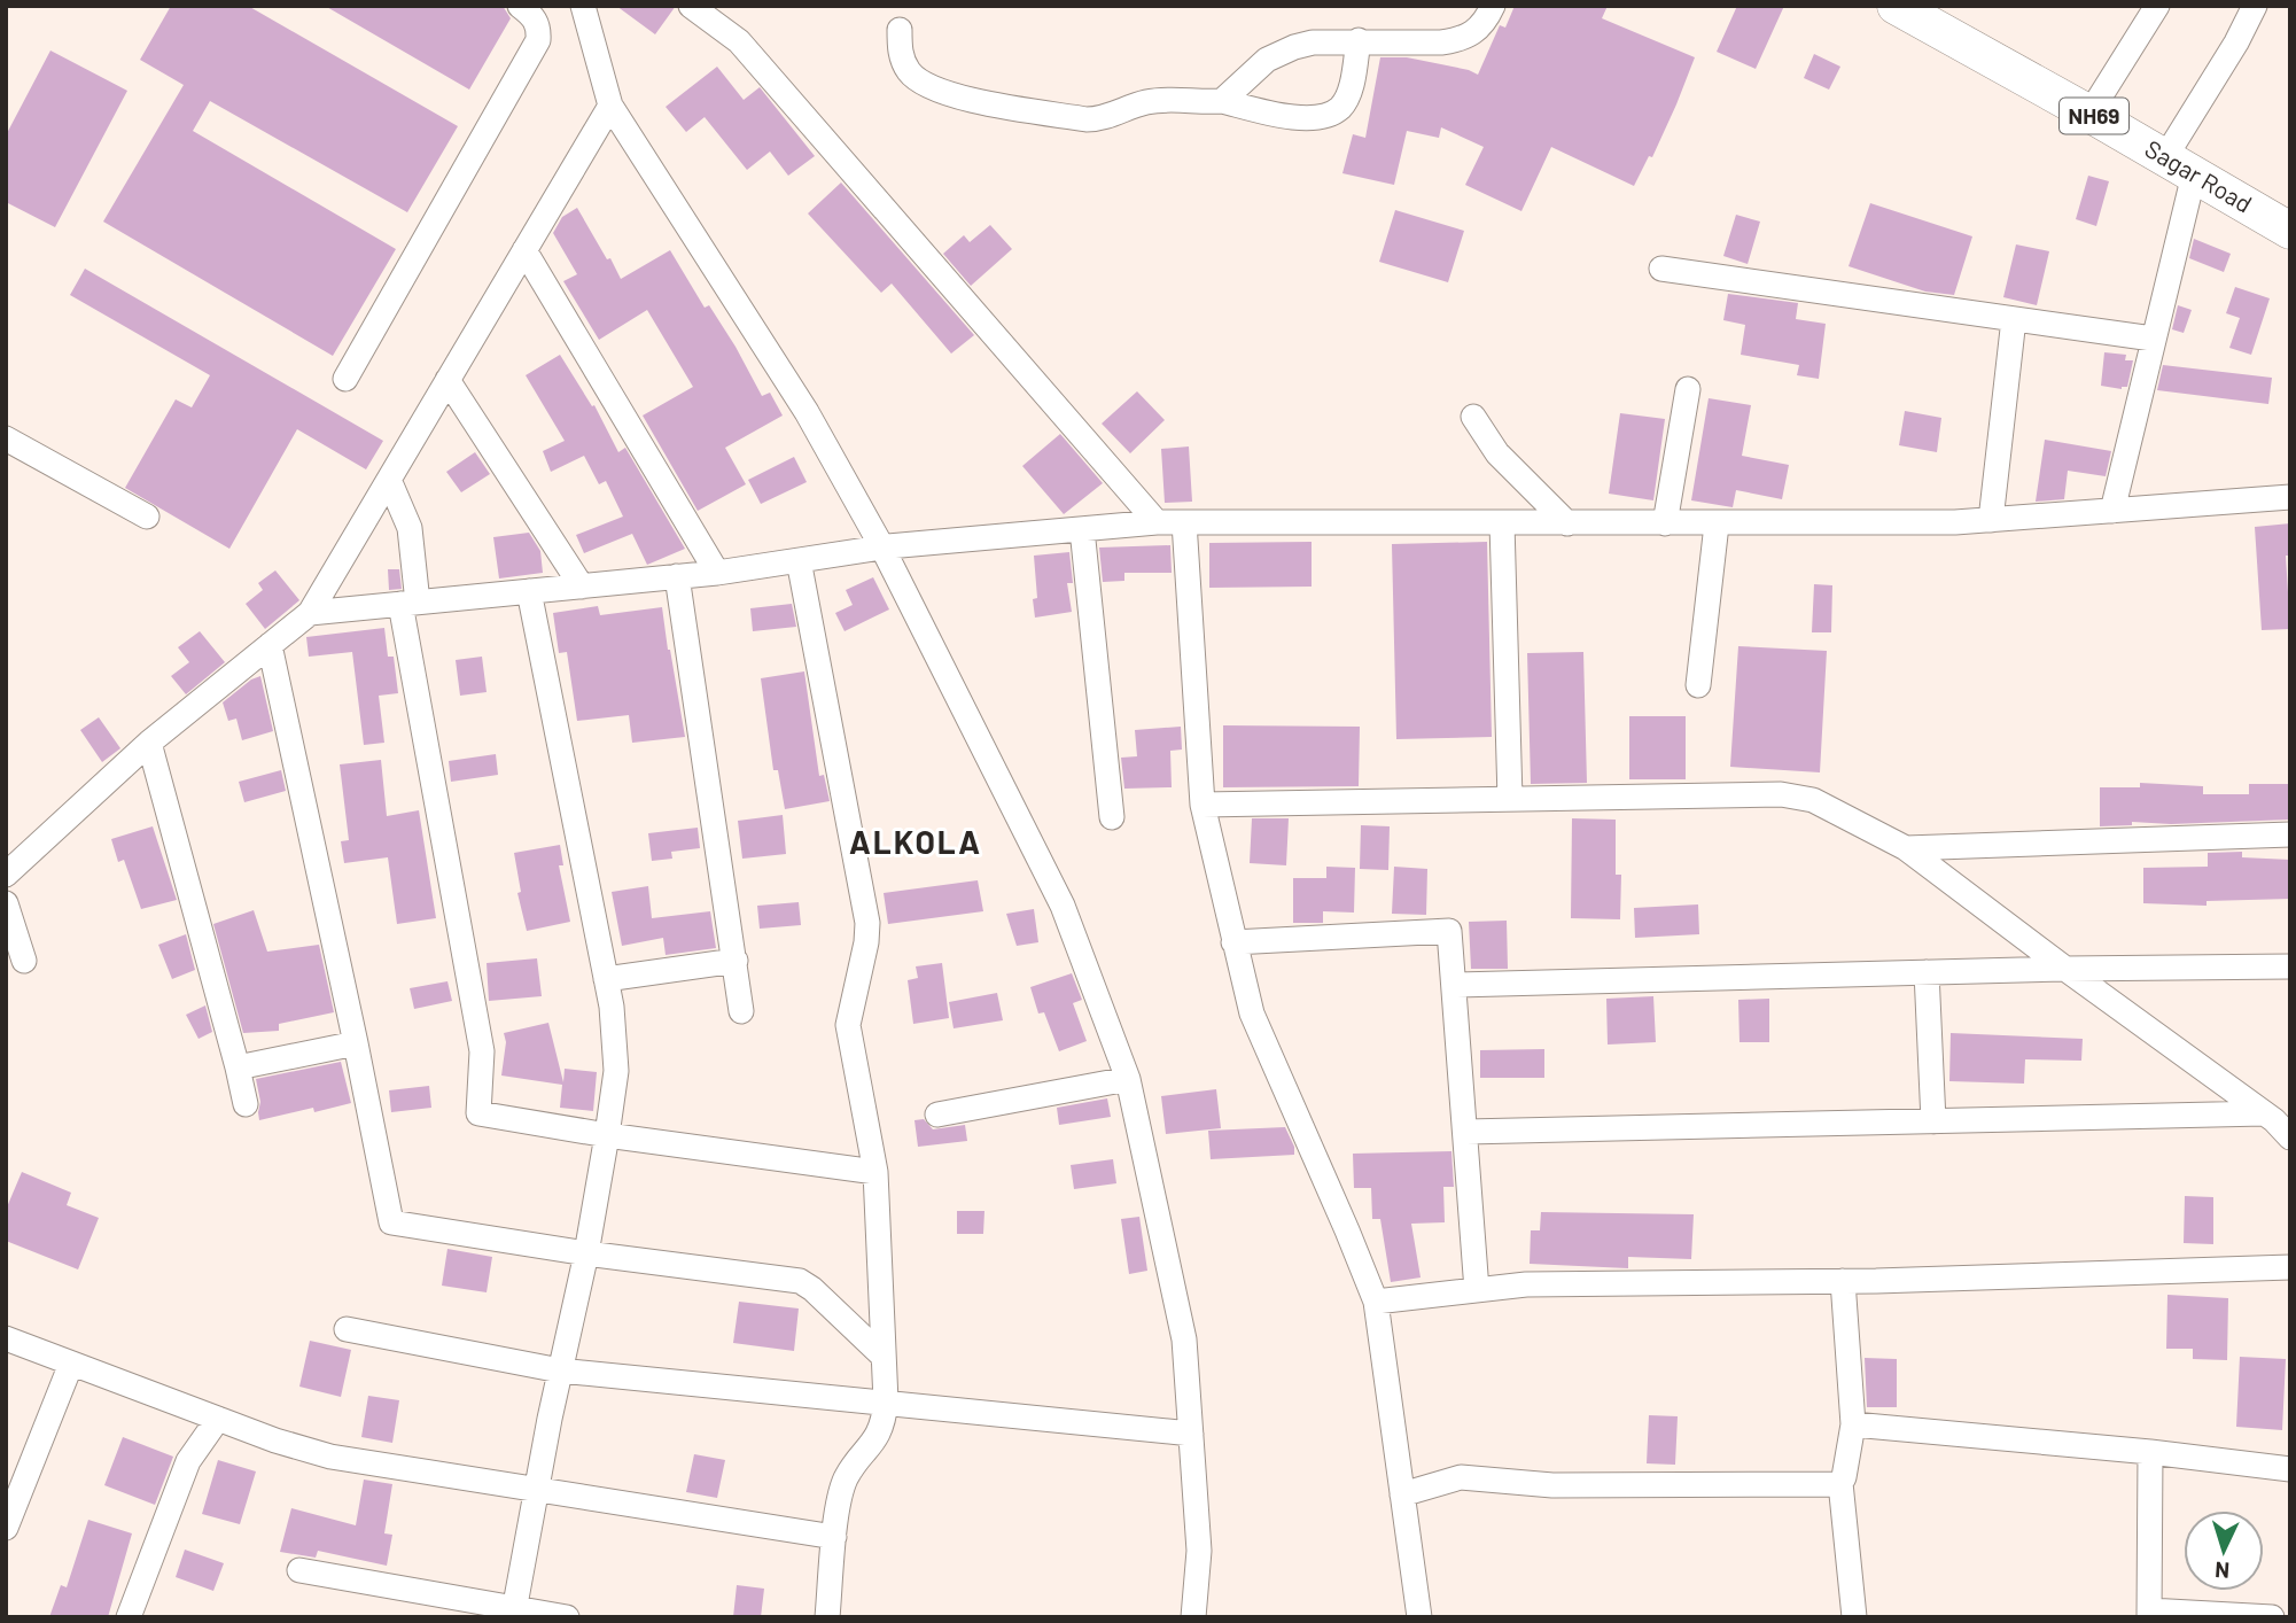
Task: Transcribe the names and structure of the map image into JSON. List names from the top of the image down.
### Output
{
  "streets": {
    "highway": ["NH69", "Sagar Road"]
  },
  "districts": ["ALKOLA"],
  "north": "bottom"
}
